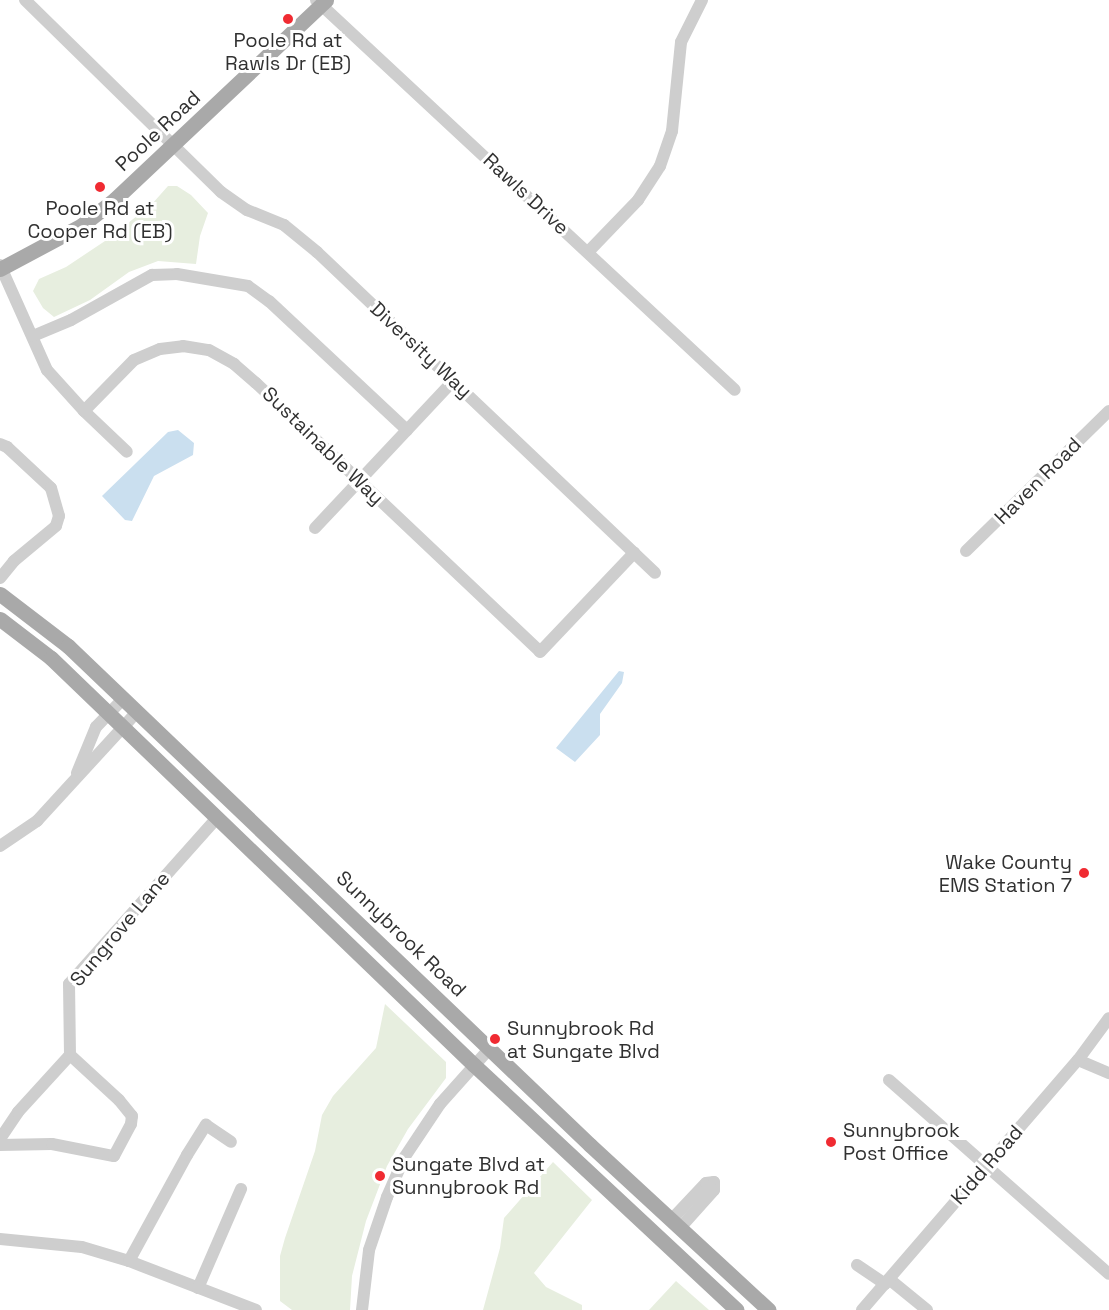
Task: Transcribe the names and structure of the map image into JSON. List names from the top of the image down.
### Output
{
  "streets": {
    "main road": ["Poole Road", "Sunnybrook Road"],
    "street": [
      "Rawls Drive",
      "Diversity Way",
      "Sustainable Way",
      "Haven Road",
      "Sungrove Lane",
      "Kidd Road"
    ]
  },
  "crossings": [
    ["Poole Road", "Rawls Drive"],
    ["Poole Road", "Diversity Way"],
    ["Diversity Way", "Sustainable Way"]
  ],
  "places": [
    "Poole Rd at Rawls Dr (EB)",
    "Poole Rd at Cooper Rd (EB)",
    "Wake County EMS Station 7",
    "Sunnybrook Rd at Sungate Blvd",
    "Sunnybrook Post Office",
    "Sungate Blvd at Sunnybrook Rd"
  ]
}
